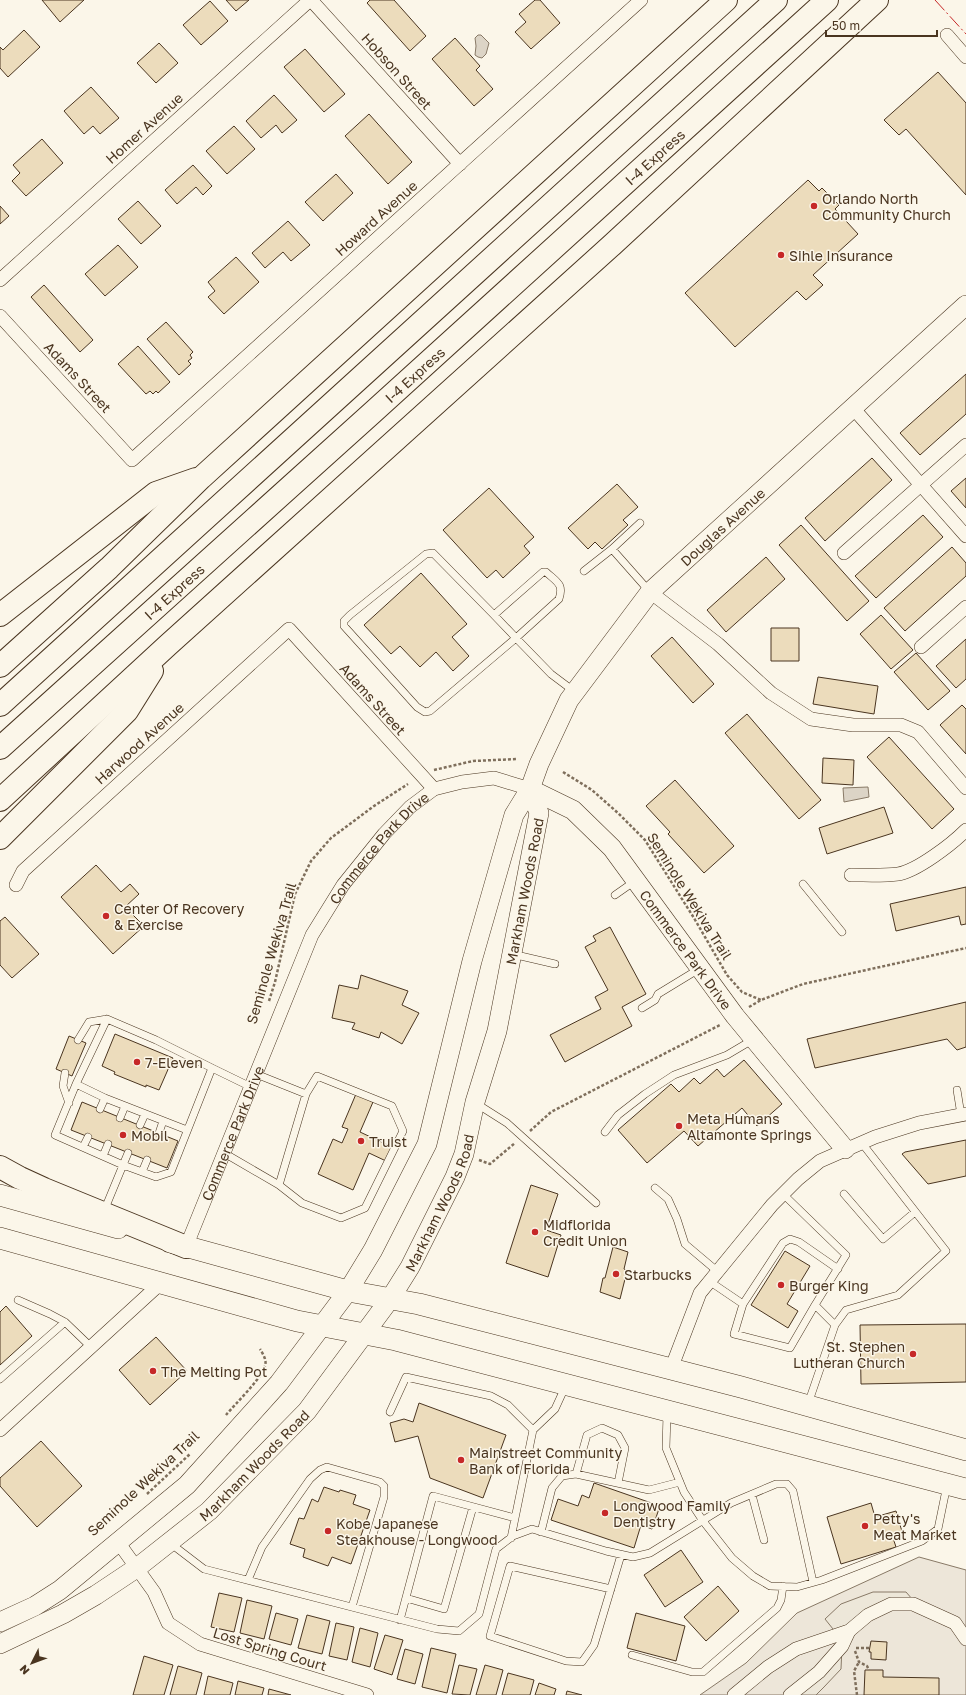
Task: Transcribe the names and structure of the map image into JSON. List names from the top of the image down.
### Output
{
  "streets": {
    "highway": ["I-4 Express"],
    "main road": ["Douglas Avenue", "Commerce Park Drive", "Markham Woods Road"],
    "street": [
      "Hobson Street",
      "Homer Avenue",
      "Howard Avenue",
      "Adams Street",
      "Harwood Avenue",
      "Lost Spring Court"
    ],
    "path": ["Seminole Wekiva Trail"]
  },
  "crossings": [
    ["Hobson Street", "Homer Avenue"],
    ["Hobson Street", "Howard Avenue"],
    ["Howard Avenue", "Adams Street"],
    ["Adams Street", "Harwood Avenue"],
    ["Adams Street", "Commerce Park Drive"],
    ["Douglas Avenue", "Commerce Park Drive"],
    ["Douglas Avenue", "Markham Woods Road"],
    ["Commerce Park Drive", "Markham Woods Road"],
    ["Markham Woods Road", "Lost Spring Court"]
  ],
  "places": [
    "Orlando North Community Church",
    "Sihle Insurance",
    "Center Of Recovery & Exercise",
    "7-Eleven",
    "Meta Humans Altamonte Springs",
    "Mobil",
    "Truist",
    "Midflorida Credit Union",
    "Starbucks",
    "Burger King",
    "St. Stephen Lutheran Church",
    "The Melting Pot",
    "Mainstreet Community Bank of Florida",
    "Longwood Family Dentistry",
    "Petty's Meat Market",
    "Kobe Japanese Steakhouse - Longwood"
  ],
  "scale_bar": "50 m",
  "north": "bottom left"
}
